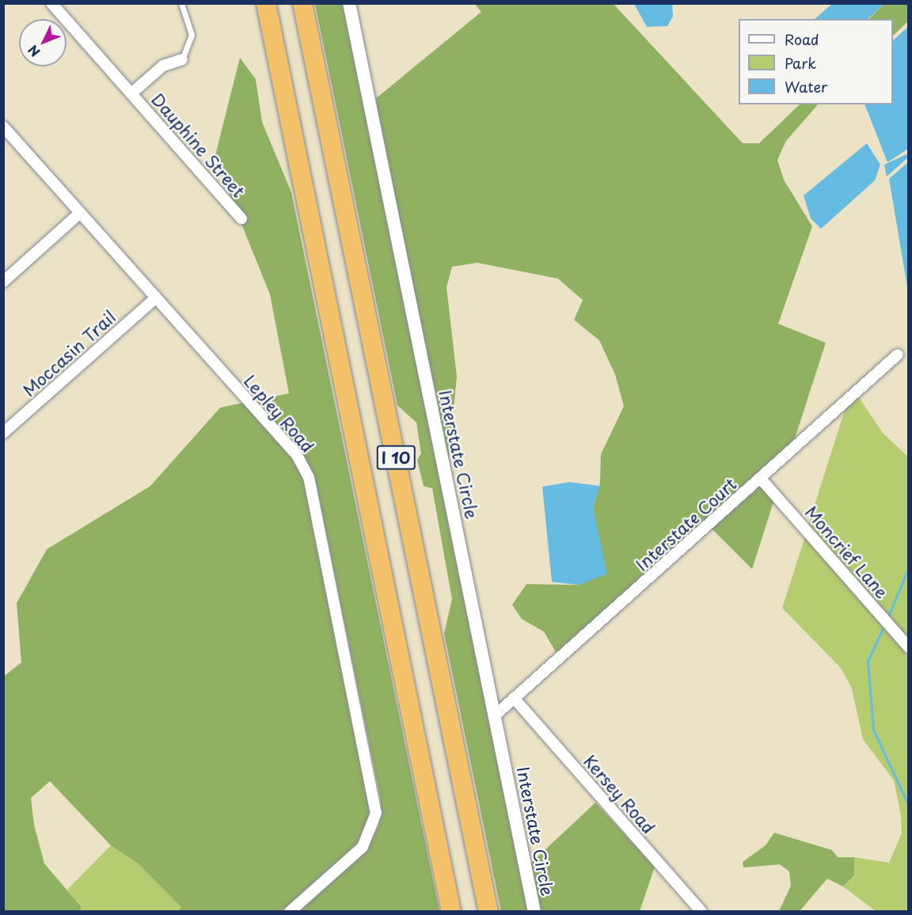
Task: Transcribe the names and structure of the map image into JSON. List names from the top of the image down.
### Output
{
  "streets": {
    "highway": ["I 10"],
    "street": [
      "Dauphine Street",
      "Moccasin Trail",
      "Lepley Road",
      "Interstate Circle",
      "Interstate Court",
      "Moncrief Lane",
      "Kersey Road"
    ]
  },
  "crossings": [
    ["Moccasin Trail", "Lepley Road"],
    ["Interstate Circle", "Interstate Court"],
    ["Interstate Court", "Moncrief Lane"],
    ["Interstate Court", "Kersey Road"]
  ],
  "legend": ["Road", "Park", "Water"],
  "north": "bottom left"
}
